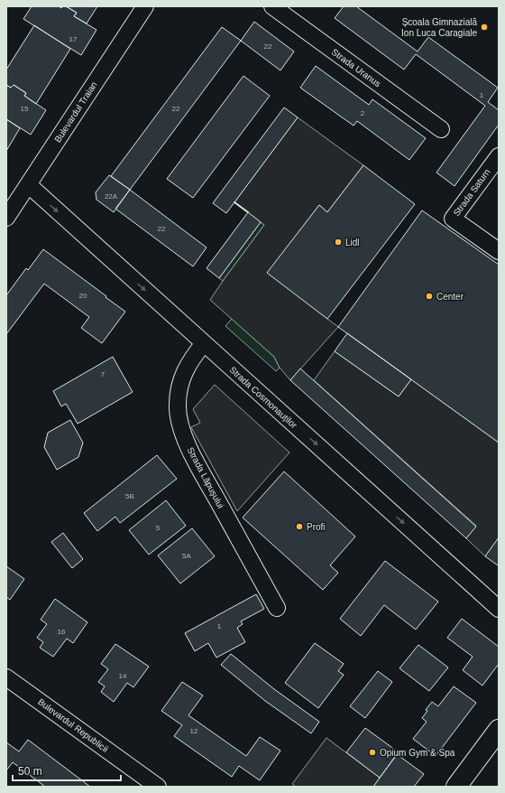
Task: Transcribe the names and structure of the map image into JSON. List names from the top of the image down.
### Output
{
  "streets": {
    "street": [
      "Strada Uranus",
      "Bulevardul Traian",
      "Strada Saturn",
      "Strada Cosmonauților",
      "Strada Lăpușului",
      "Bulevardul Republicii"
    ]
  },
  "crossings": [
    ["Bulevardul Traian", "Strada Cosmonauților"],
    ["Strada Cosmonauților", "Strada Lăpușului"]
  ],
  "one_way": ["Strada Cosmonauților"],
  "places": [
    "Școala Gimnazială Ion Luca Caragiale",
    "Lidl",
    "Center",
    "Profi",
    "Opium Gym & Spa"
  ],
  "house_numbers": [
    "17",
    "22",
    "1",
    "15",
    "22",
    "2",
    "22A",
    "22",
    "20",
    "7",
    "5B",
    "5",
    "5A",
    "1",
    "16",
    "14",
    "12"
  ],
  "scale_bar": "50 m"
}
